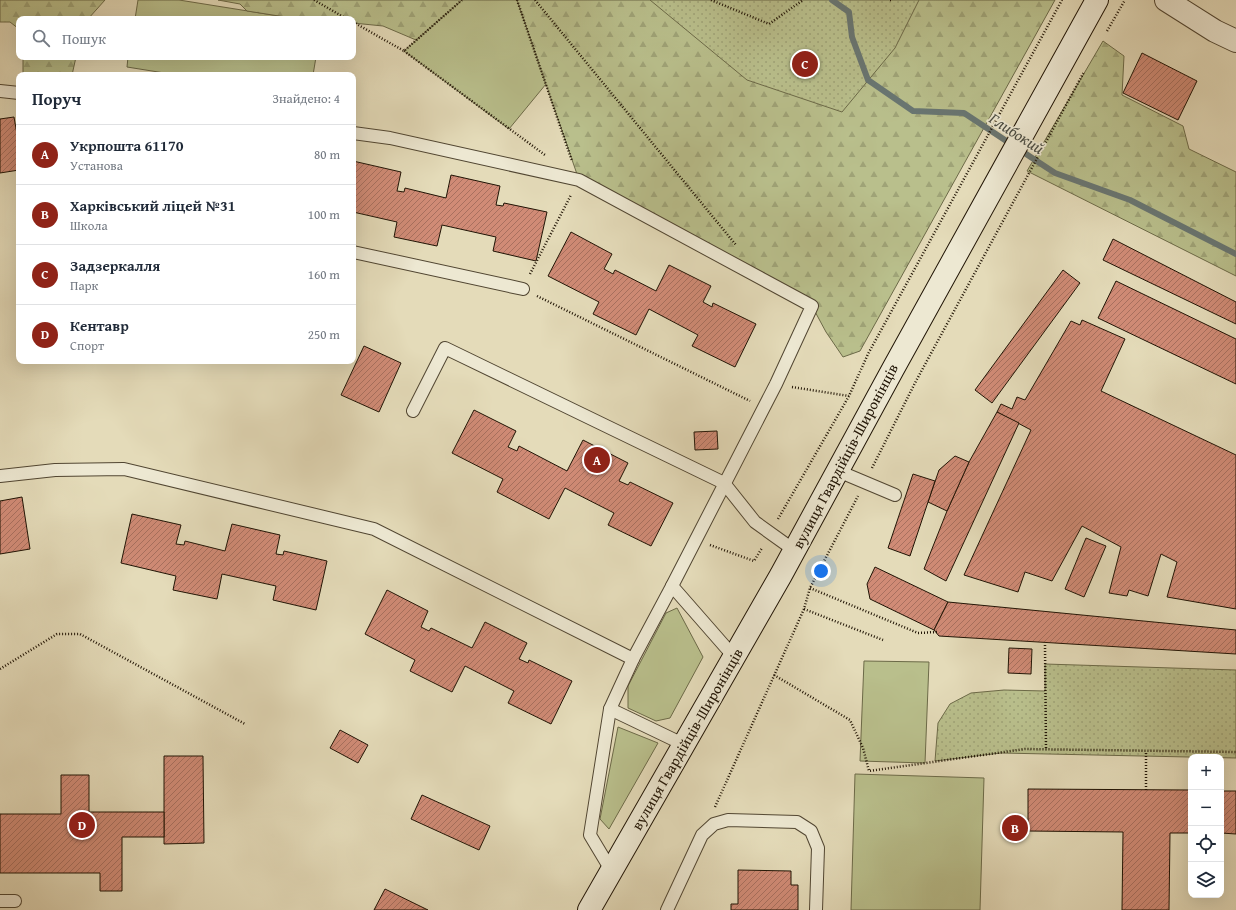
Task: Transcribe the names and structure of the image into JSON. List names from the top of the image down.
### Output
{
  "streets": {
    "main road": ["вулиця Гвардійців-Широнінців"]
  },
  "water": ["Глибокий"],
  "page": {
    "search": "Пошук",
    "pins": [
      "C",
      "A",
      "D",
      "B"
    ],
    "heading": ["Поруч", "Знайдено: 4"],
    "list": [
      {
        "mark": "A",
        "name": "Укрпошта 61170",
        "note": "Установа",
        "value": "80 m"
      },
      {
        "mark": "B",
        "name": "Харківський ліцей №31",
        "note": "Школа",
        "value": "100 m"
      },
      {
        "mark": "C",
        "name": "Задзеркалля",
        "note": "Парк",
        "value": "160 m"
      },
      {
        "mark": "D",
        "name": "Кентавр",
        "note": "Спорт",
        "value": "250 m"
      }
    ],
    "map_buttons": ["+", "−"]
  }
}
